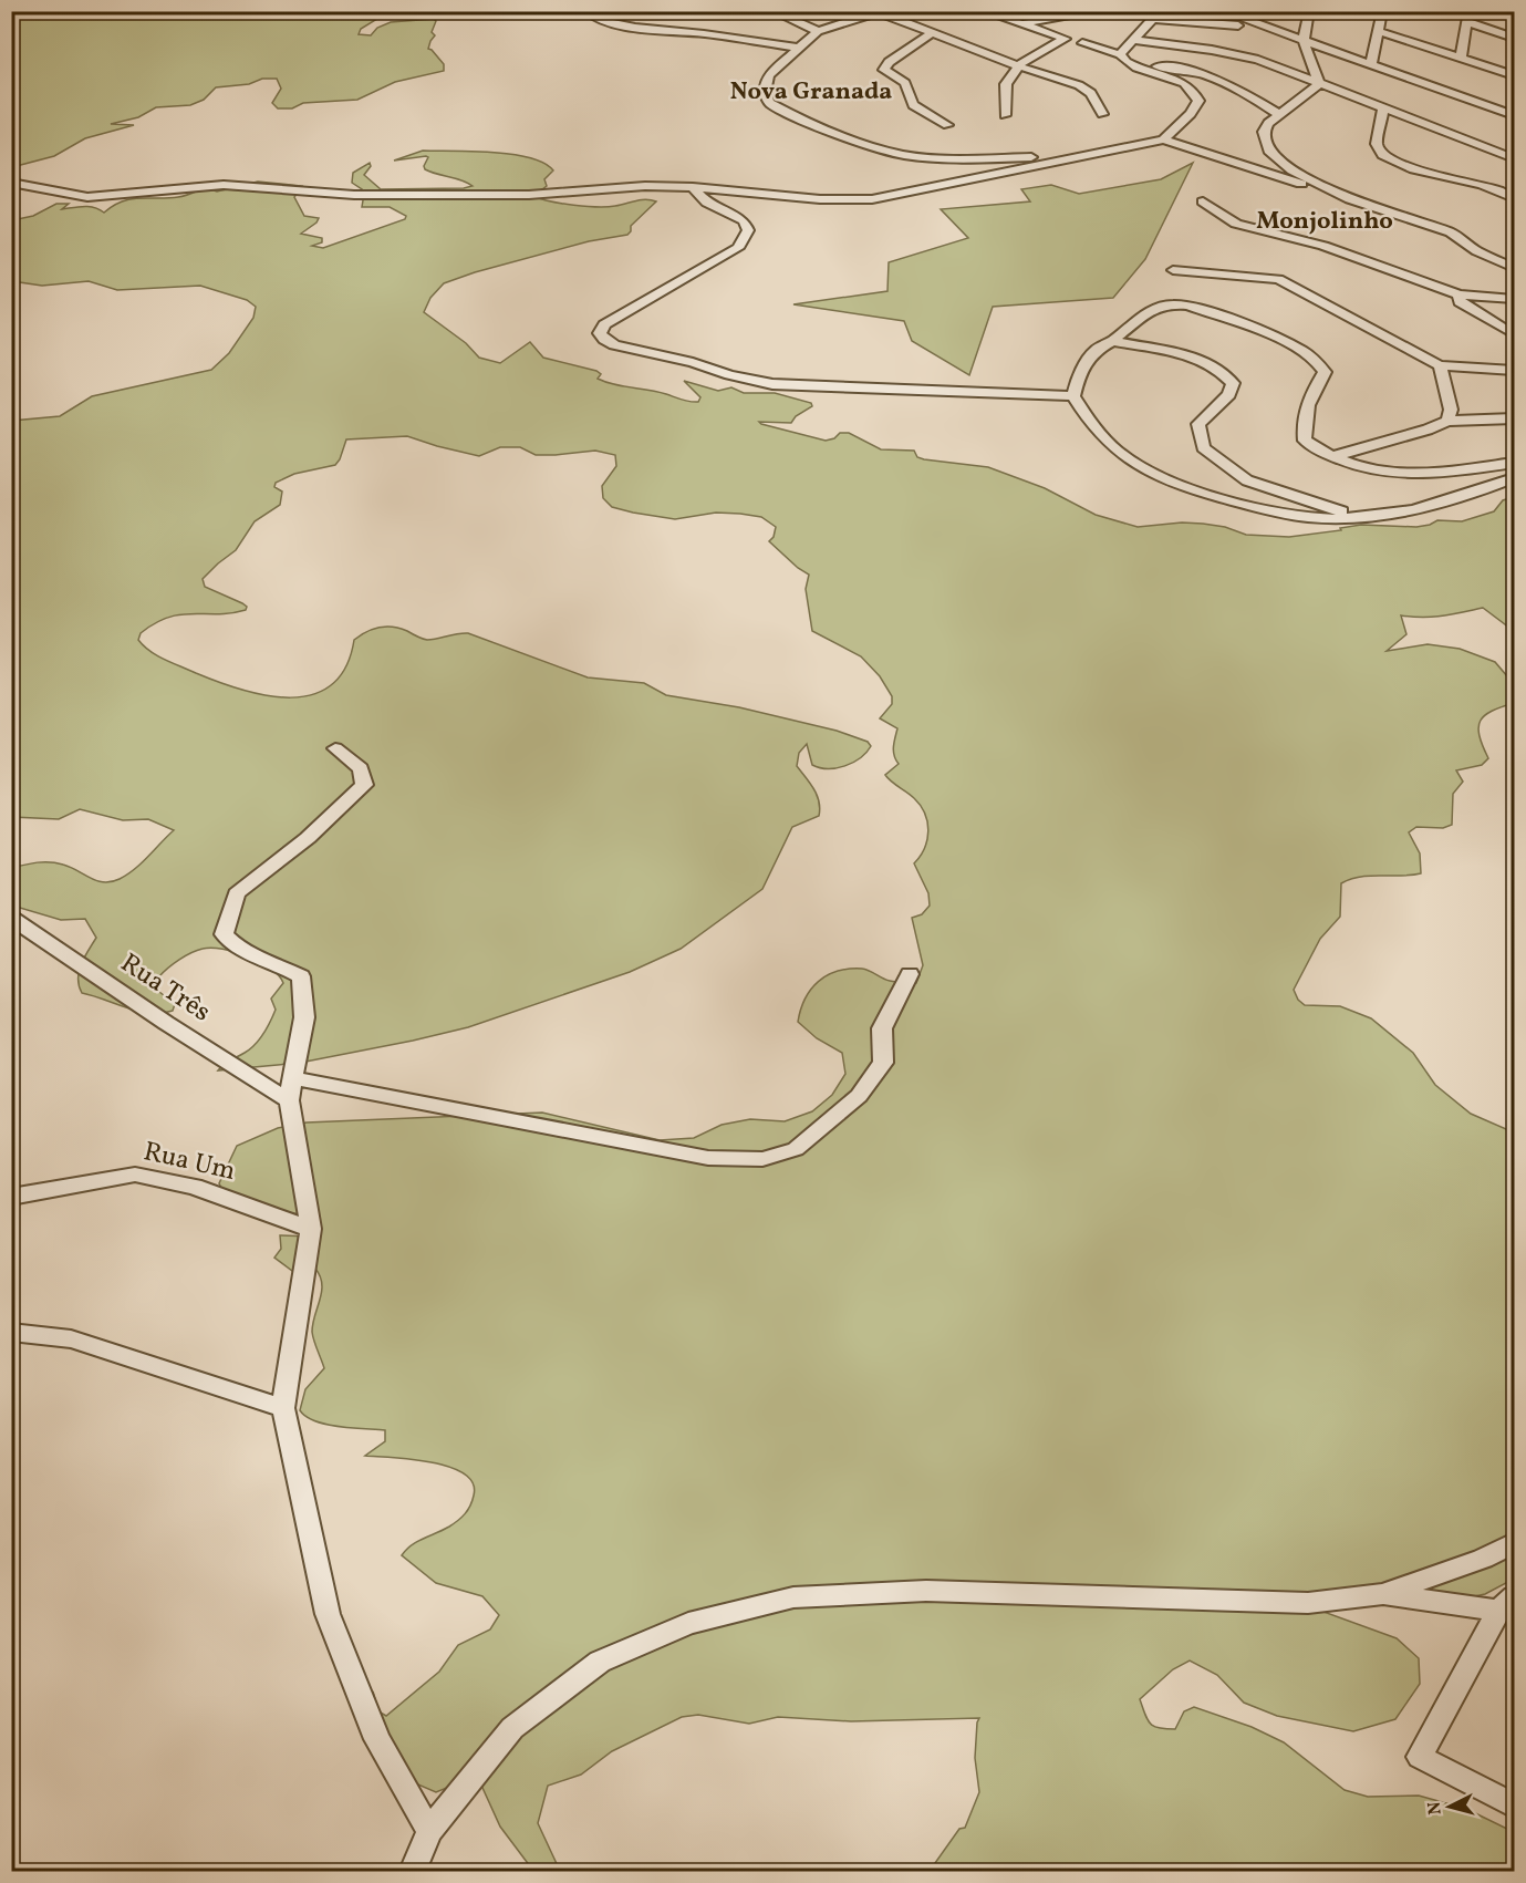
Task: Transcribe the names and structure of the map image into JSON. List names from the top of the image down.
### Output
{
  "streets": {
    "street": ["Rua Três", "Rua Um"]
  },
  "districts": ["Nova Granada", "Monjolinho"],
  "north": "left"
}
